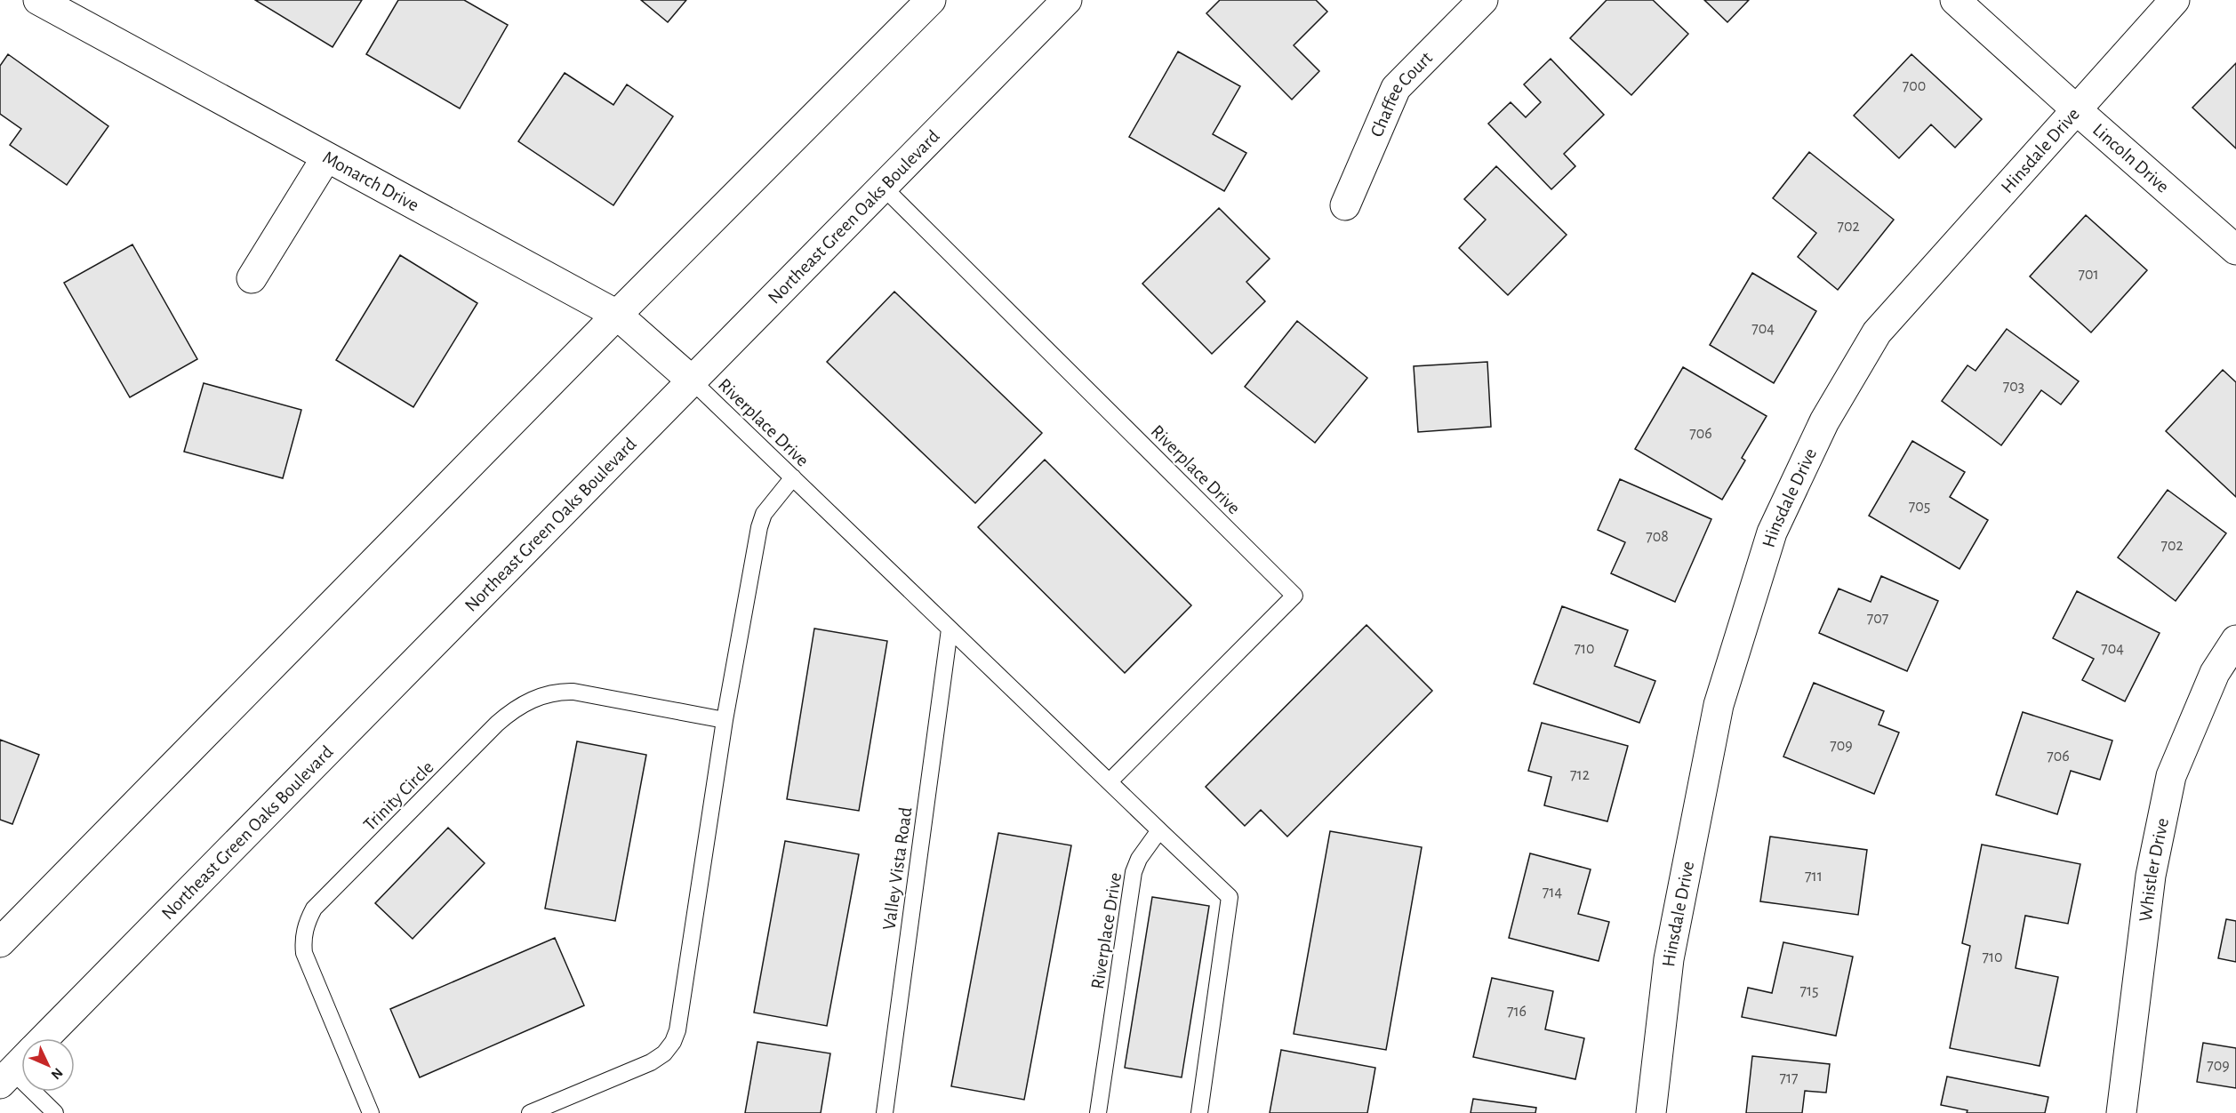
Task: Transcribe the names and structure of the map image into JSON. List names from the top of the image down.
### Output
{
  "streets": {
    "street": [
      "Chaffee Court",
      "Hinsdale Drive",
      "Lincoln Drive",
      "Monarch Drive",
      "Northeast Green Oaks Boulevard",
      "Whistler Drive"
    ],
    "lane": ["Riverplace Drive", "Trinity Circle", "Valley Vista Road"]
  },
  "crossings": [
    ["Hinsdale Drive", "Lincoln Drive"],
    ["Monarch Drive", "Northeast Green Oaks Boulevard"],
    ["Monarch Drive", "Riverplace Drive"],
    ["Northeast Green Oaks Boulevard", "Riverplace Drive"],
    ["Riverplace Drive", "Valley Vista Road"]
  ],
  "house_numbers": [
    "700",
    "702",
    "701",
    "704",
    "703",
    "706",
    "705",
    "708",
    "702",
    "707",
    "710",
    "704",
    "709",
    "706",
    "712",
    "711",
    "714",
    "710",
    "715",
    "716",
    "709",
    "717"
  ],
  "north": "bottom right"
}
